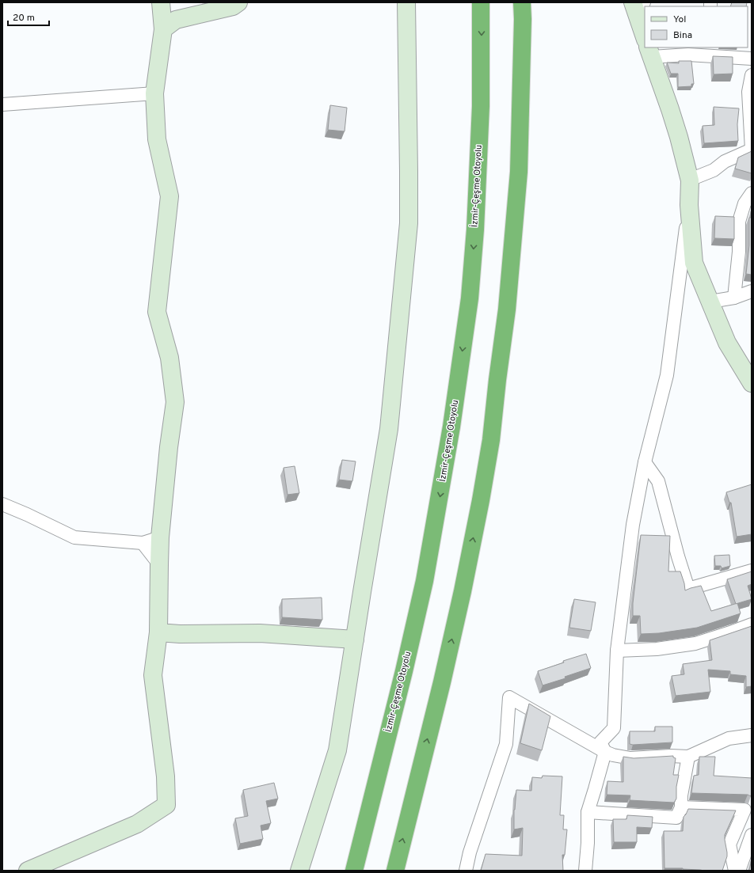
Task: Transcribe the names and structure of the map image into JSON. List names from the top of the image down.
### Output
{
  "streets": {
    "highway": ["İzmir-Çeşme Otoyolu"]
  },
  "legend": ["Yol", "Bina"],
  "scale_bar": "20 m"
}
